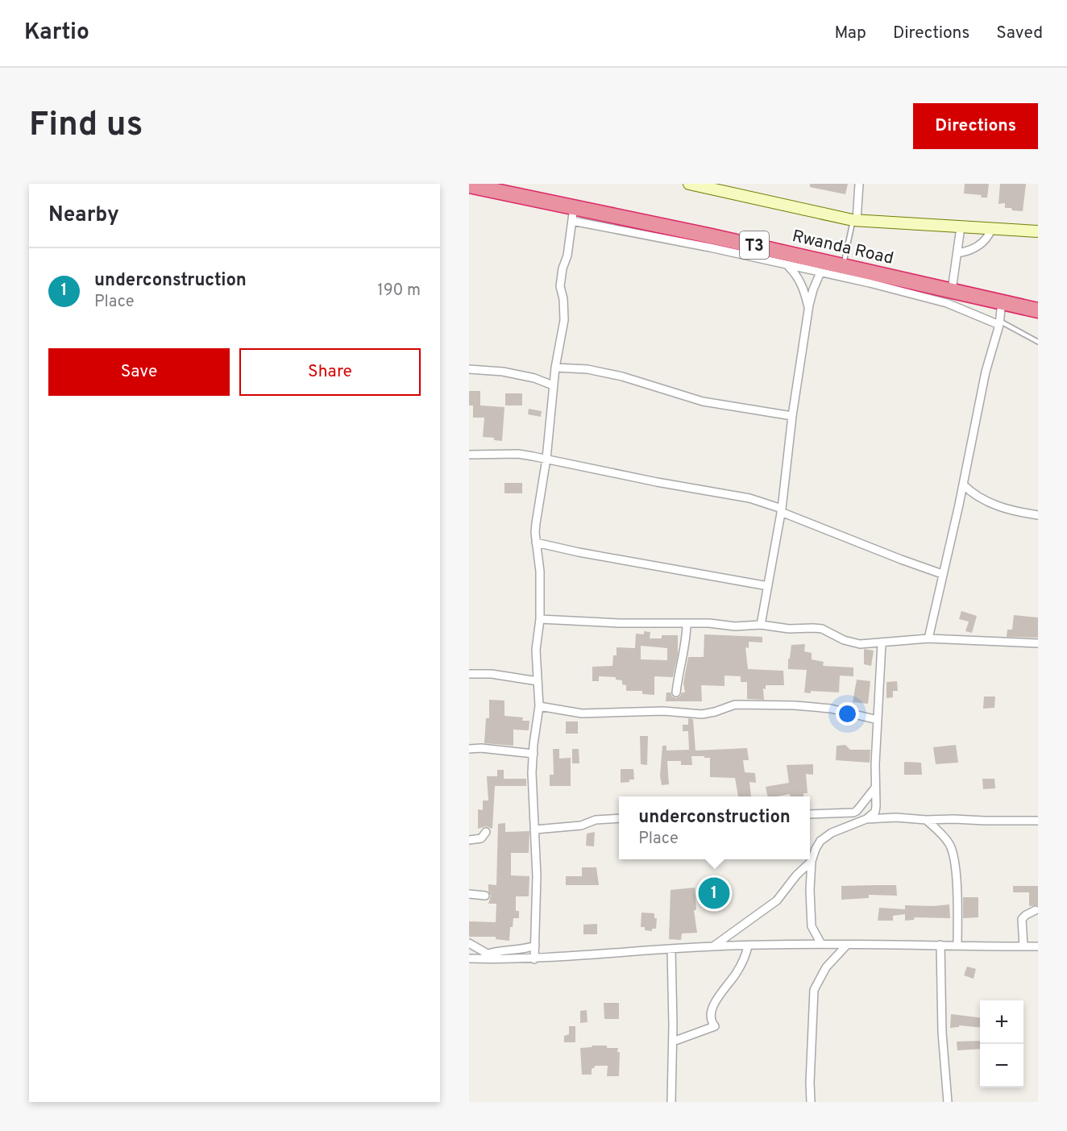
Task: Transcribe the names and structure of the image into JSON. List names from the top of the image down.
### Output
{
  "streets": {
    "highway": ["T3", "Rwanda Road"]
  },
  "page": {
    "header": "Kartio",
    "nav": ["Map", "Directions", "Saved"],
    "buttons": [
      "Directions",
      ["Save", "Share"]
    ],
    "title": "Find us",
    "heading": "Nearby",
    "list": [
      {
        "mark": "1",
        "name": "underconstruction",
        "note": "Place",
        "value": "190 m"
      }
    ],
    "popup": ["underconstruction", "Place"],
    "pins": "1",
    "map_buttons": ["+", "−"]
  }
}
